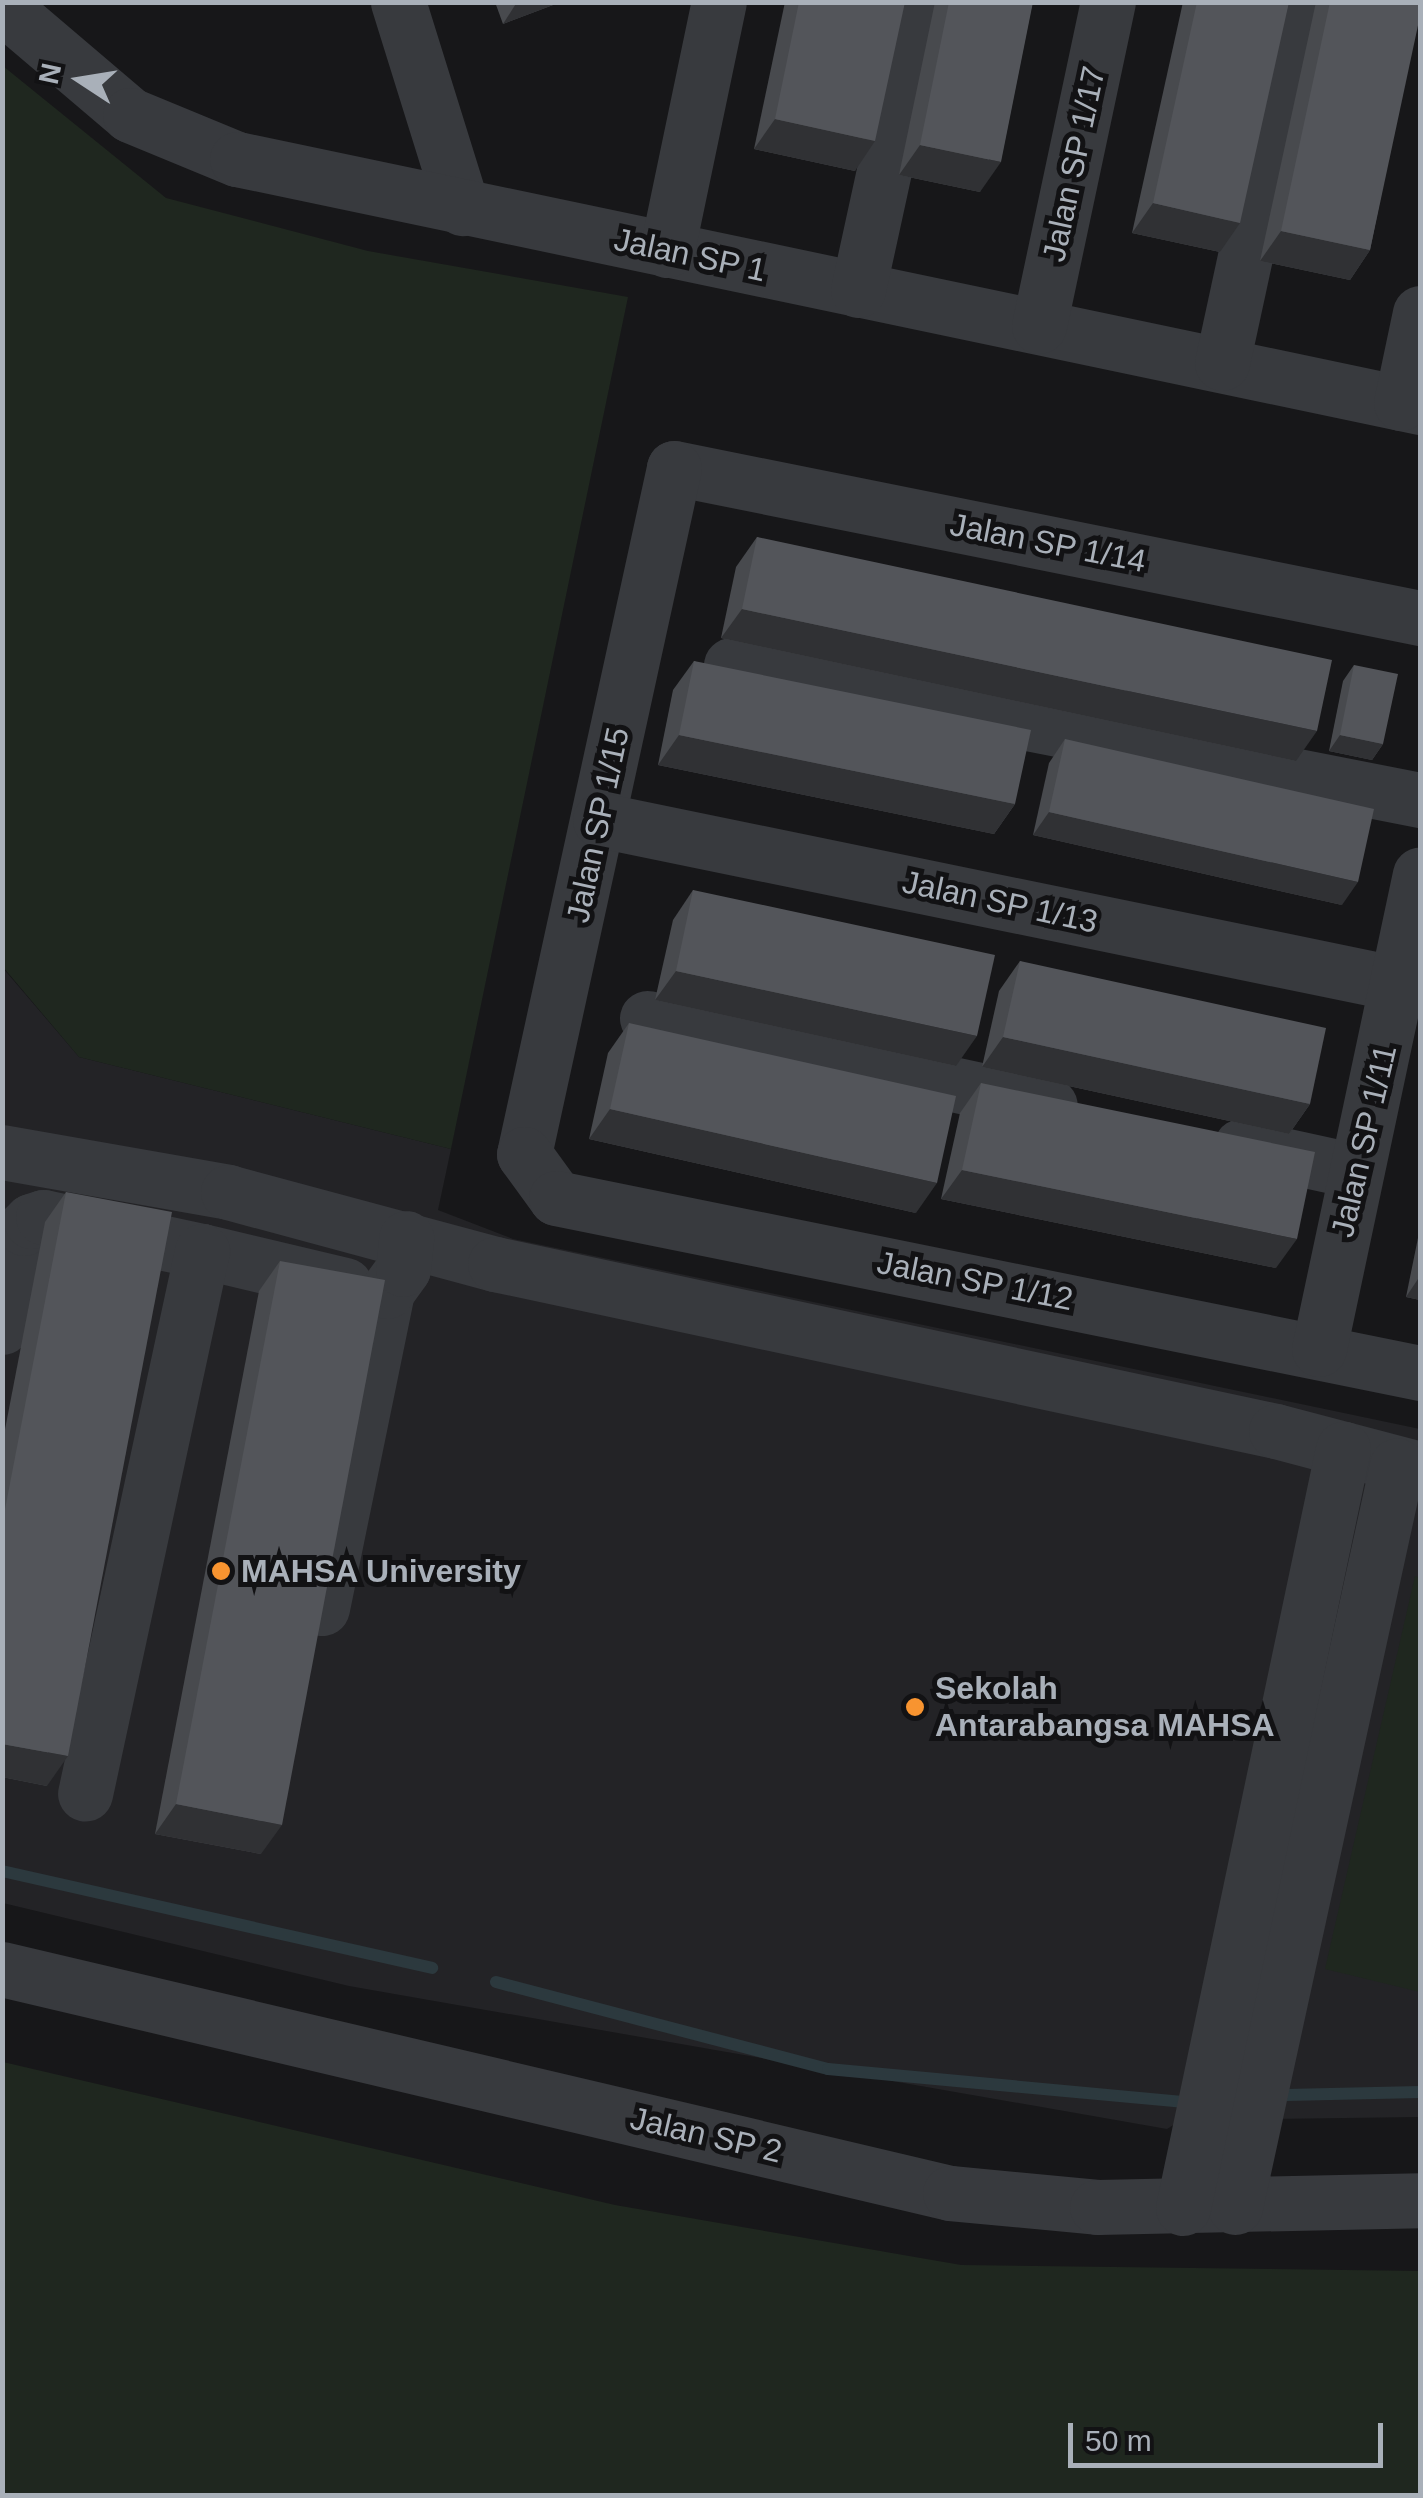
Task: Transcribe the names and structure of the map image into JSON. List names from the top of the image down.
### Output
{
  "streets": {
    "street": [
      "Jalan SP 1/17",
      "Jalan SP 1",
      "Jalan SP 1/14",
      "Jalan SP 1/15",
      "Jalan SP 1/13",
      "Jalan SP 1/11",
      "Jalan SP 1/12",
      "Jalan SP 2"
    ]
  },
  "crossings": [
    ["Jalan SP 1/17", "Jalan SP 1"],
    ["Jalan SP 1/14", "Jalan SP 1/15"],
    ["Jalan SP 1/15", "Jalan SP 1/13"],
    ["Jalan SP 1/15", "Jalan SP 1/12"],
    ["Jalan SP 1/13", "Jalan SP 1/11"],
    ["Jalan SP 1/11", "Jalan SP 1/12"]
  ],
  "places": ["MAHSA University", "Sekolah Antarabangsa MAHSA"],
  "scale_bar": "50 m",
  "north": "left"
}
